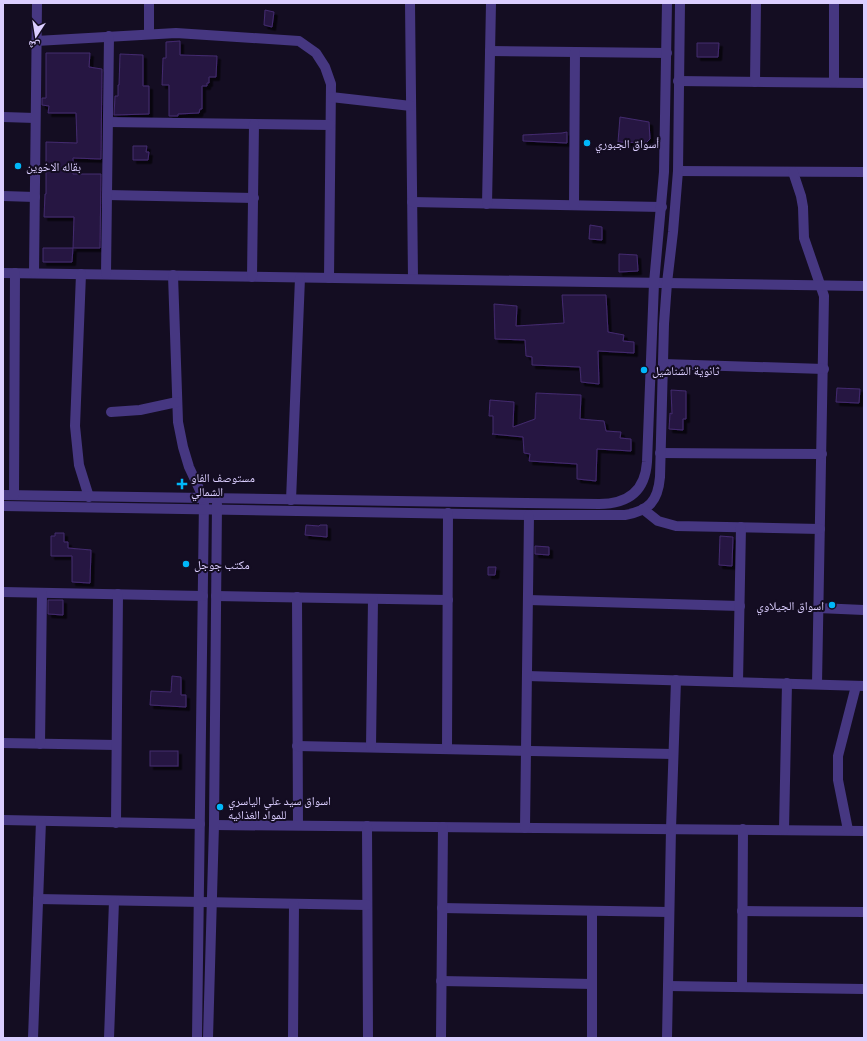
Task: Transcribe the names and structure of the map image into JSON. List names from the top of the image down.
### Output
{
  "places": {
    "other": [
      "أسواق الجبوري",
      "بقاله الاخوين",
      "ثانوية الشناشيل",
      "مكتب جوجل",
      "اسواق الجيلاوي",
      "اسواق سيد علي الياسري للمواد الغذائيه"
    ],
    "health": ["مستوصف الفاو الشمالي"]
  },
  "north": "bottom"
}
